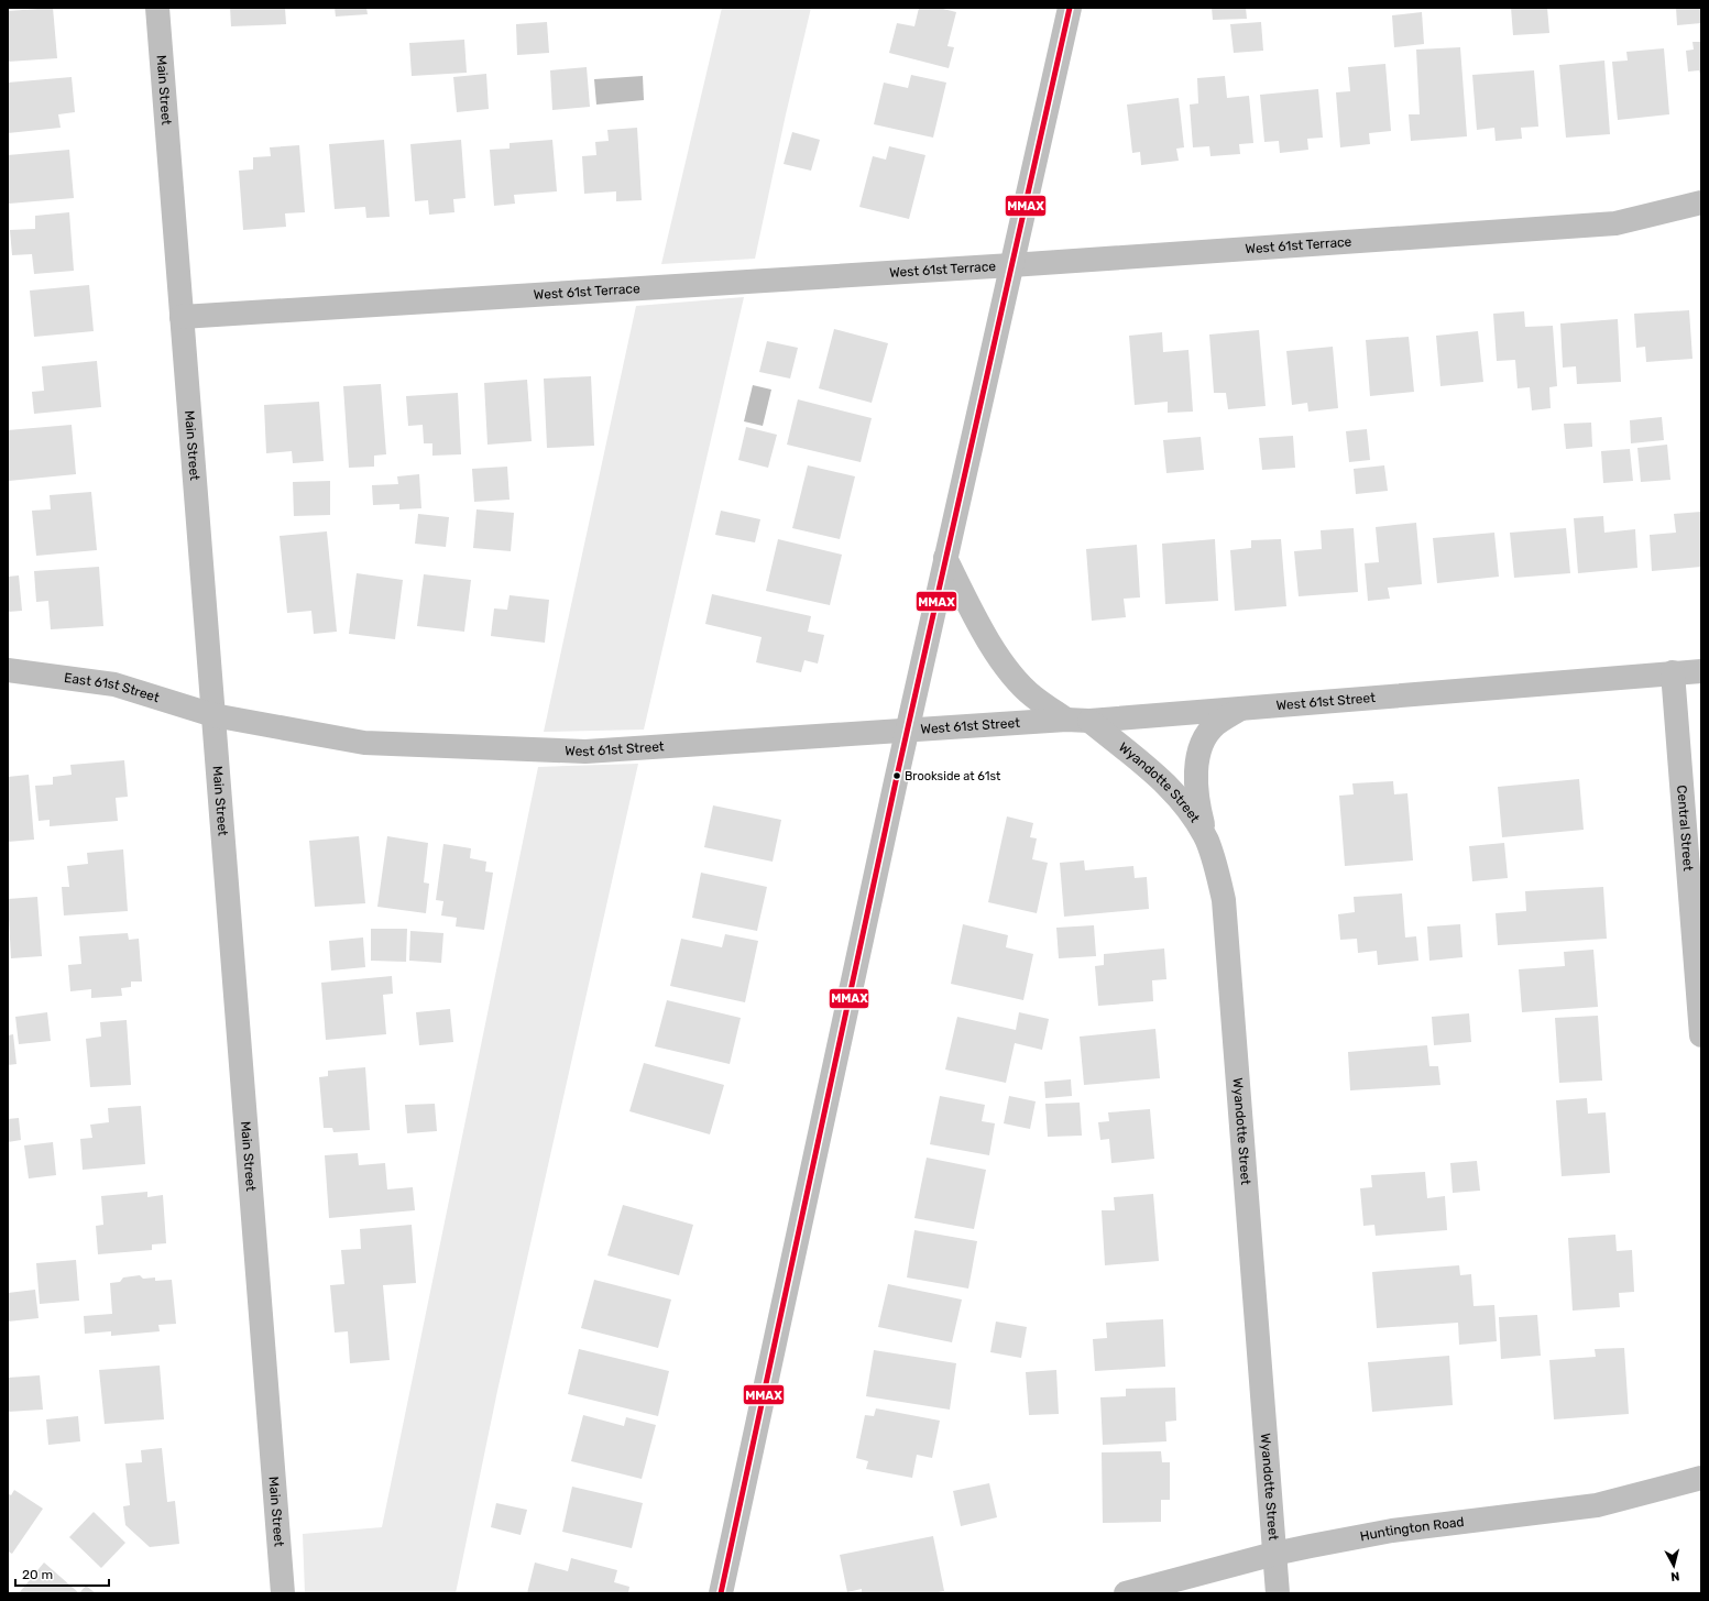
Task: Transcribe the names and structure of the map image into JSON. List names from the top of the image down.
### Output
{
  "streets": {
    "street": [
      "Main Street",
      "West 61st Terrace",
      "East 61st Street",
      "West 61st Street",
      "Wyandotte Street",
      "Central Street",
      "Huntington Road"
    ]
  },
  "crossings": [
    ["Main Street", "West 61st Terrace"],
    ["Main Street", "East 61st Street"],
    ["Main Street", "West 61st Street"],
    ["East 61st Street", "West 61st Street"],
    ["West 61st Street", "Wyandotte Street"],
    ["West 61st Street", "Central Street"],
    ["Wyandotte Street", "Huntington Road"]
  ],
  "places": ["Brookside at 61st"],
  "lines": ["transit line MMAX"],
  "scale_bar": "20 m",
  "north": "bottom"
}
